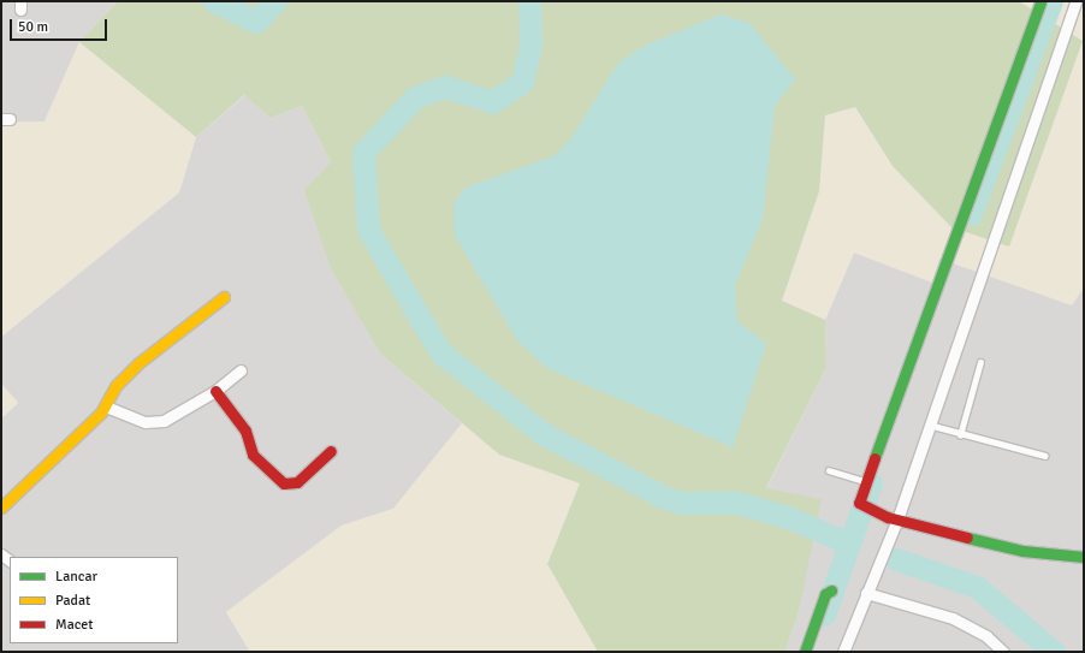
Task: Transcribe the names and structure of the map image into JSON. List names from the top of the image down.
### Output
{
  "legend": ["Lancar", "Padat", "Macet"],
  "scale_bar": "50 m"
}
